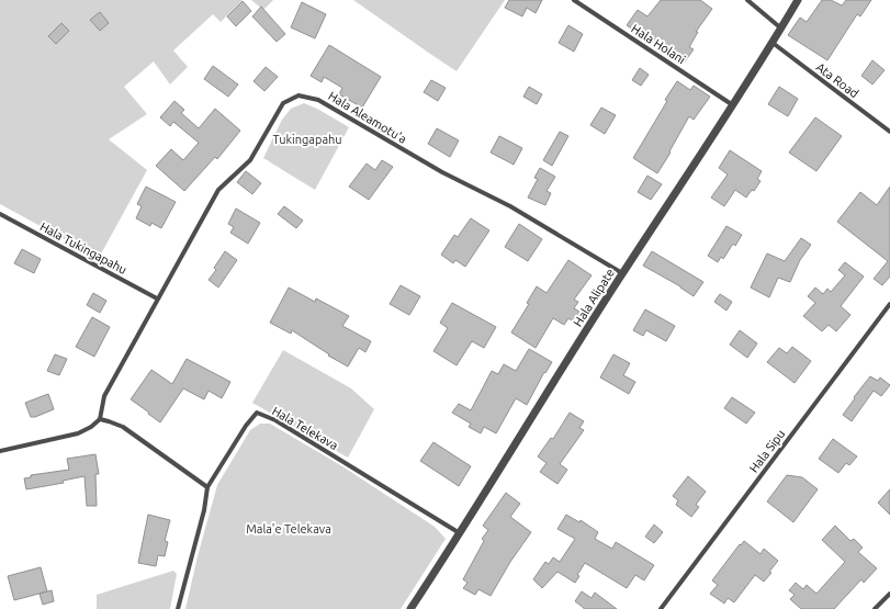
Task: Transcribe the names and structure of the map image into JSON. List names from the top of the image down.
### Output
{
  "streets": {
    "street": [
      "Hala Holani",
      "Ata Road",
      "Hala Aleamotu'a",
      "Hala Tukingapahu",
      "Hala Alipate",
      "Hala Telekava",
      "Hala Sipu"
    ]
  },
  "crossings": [
    ["Hala Holani", "Hala Alipate"],
    ["Ata Road", "Hala Alipate"],
    ["Hala Aleamotu'a", "Hala Tukingapahu"],
    ["Hala Aleamotu'a", "Hala Alipate"],
    ["Hala Alipate", "Hala Telekava"]
  ],
  "parks": ["Tukingapahu", "Mala'e Telekava"]
}
